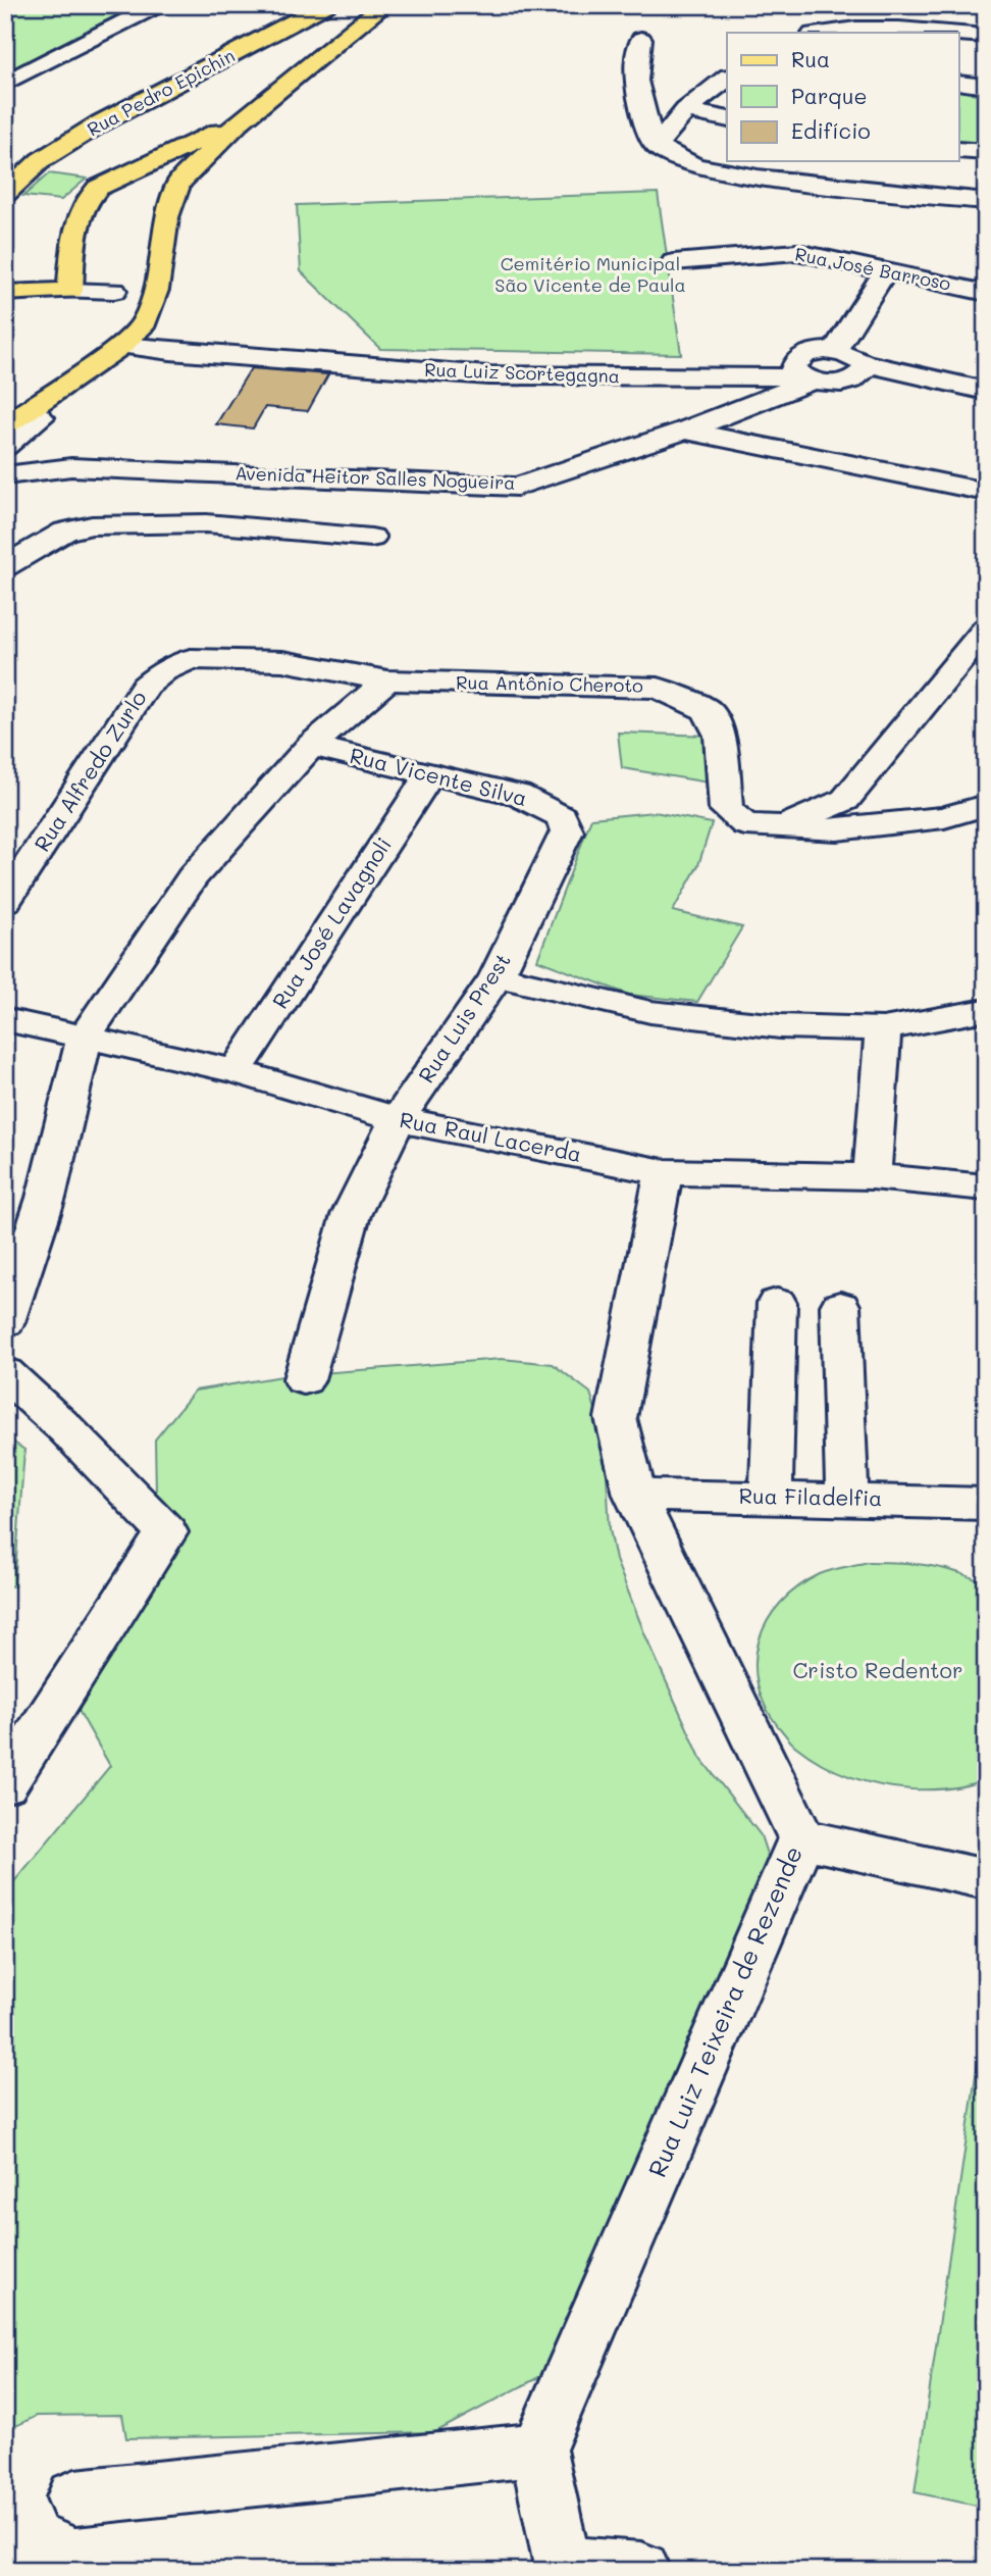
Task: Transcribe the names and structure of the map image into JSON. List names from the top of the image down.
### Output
{
  "streets": {
    "main road": ["Rua Pedro Epichin"],
    "street": [
      "Rua José Barroso",
      "Rua Luiz Scortegagna",
      "Avenida Heitor Salles Nogueira",
      "Rua Antônio Cheroto",
      "Rua Alfredo Zurlo",
      "Rua Vicente Silva",
      "Rua José Lavagnoli",
      "Rua Luis Prest",
      "Rua Raul Lacerda",
      "Rua Filadelfia",
      "Rua Luiz Teixeira de Rezende"
    ]
  },
  "crossings": [
    ["Rua Luiz Scortegagna", "Avenida Heitor Salles Nogueira"],
    ["Rua Antônio Cheroto", "Rua Alfredo Zurlo"],
    ["Rua Vicente Silva", "Rua José Lavagnoli"],
    ["Rua Vicente Silva", "Rua Luis Prest"],
    ["Rua José Lavagnoli", "Rua Raul Lacerda"],
    ["Rua Luis Prest", "Rua Raul Lacerda"],
    ["Rua Raul Lacerda", "Rua Luiz Teixeira de Rezende"],
    ["Rua Filadelfia", "Rua Luiz Teixeira de Rezende"]
  ],
  "parks": ["Cemitério Municipal São Vicente de Paula", "Cristo Redentor"],
  "legend": ["Rua", "Parque", "Edifício"]
}
